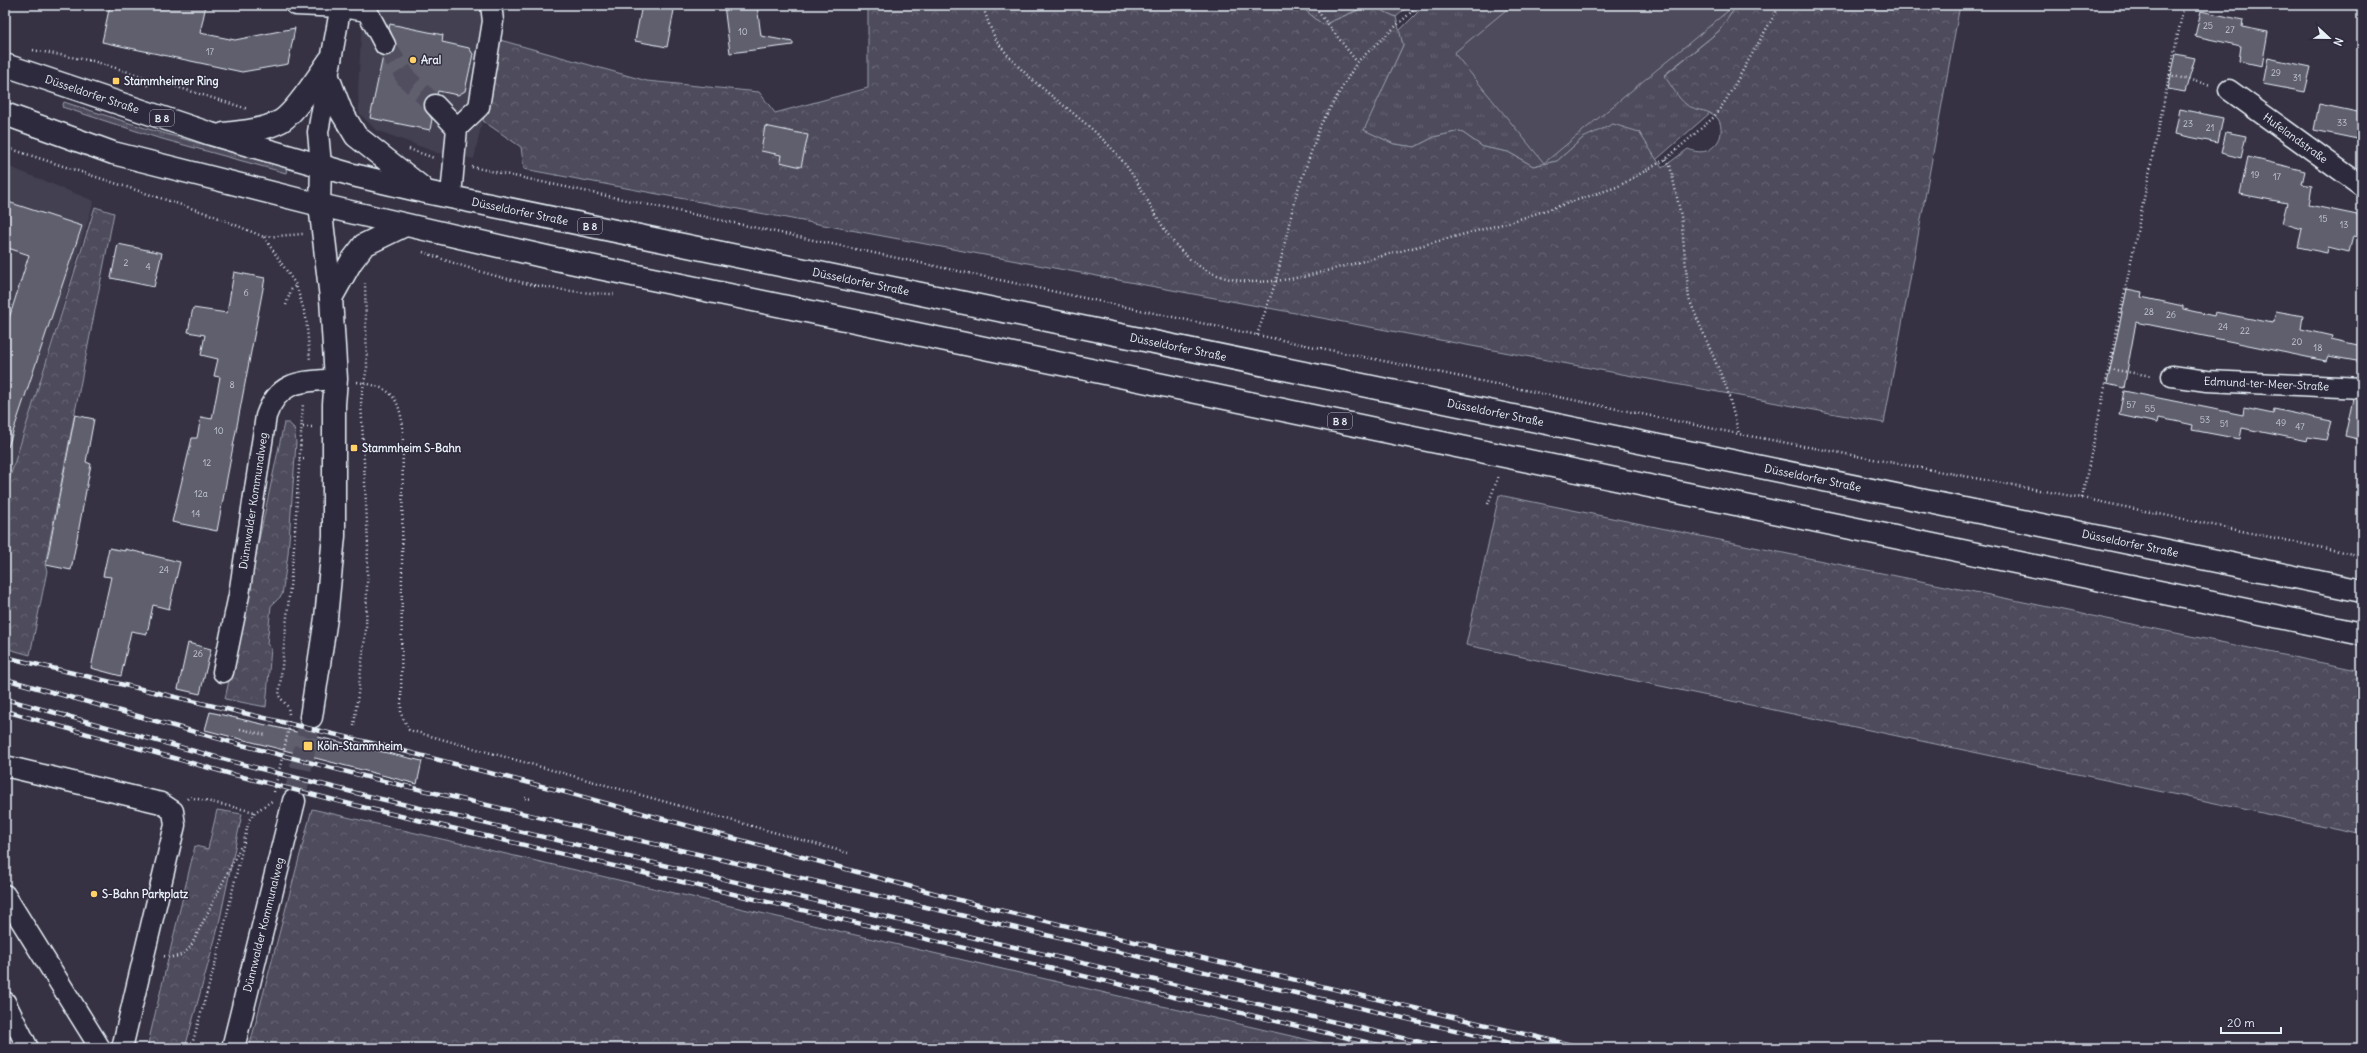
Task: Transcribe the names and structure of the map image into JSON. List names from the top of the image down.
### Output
{
  "streets": {
    "main road": ["Düsseldorfer Straße", "B 8", "Dünnwalder Kommunalweg"],
    "street": ["Hufelandstraße", "Edmund-ter-Meer-Straße"]
  },
  "places": {
    "other": ["Aral", "S-Bahn Parkplatz"],
    "transit": ["Stammheimer Ring", "Stammheim S-Bahn", "Köln-Stammheim"]
  },
  "house_numbers": [
    "25",
    "27",
    "10",
    "17",
    "29",
    "31",
    "33",
    "23",
    "21",
    "19",
    "17",
    "15",
    "13",
    "2",
    "4",
    "6",
    "28",
    "26",
    "24",
    "22",
    "20",
    "18",
    "8",
    "57",
    "55",
    "53",
    "49",
    "51",
    "47",
    "10",
    "12",
    "12a",
    "14",
    "24",
    "26"
  ],
  "scale_bar": "20 m",
  "north": "right"
}
